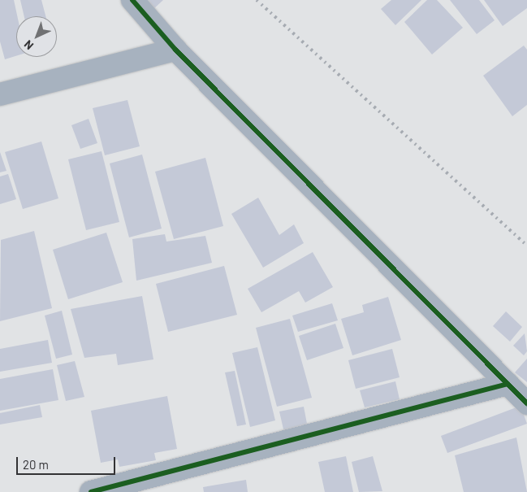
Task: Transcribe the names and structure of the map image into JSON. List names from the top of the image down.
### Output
{
  "scale_bar": "20 m",
  "north": "bottom left"
}
